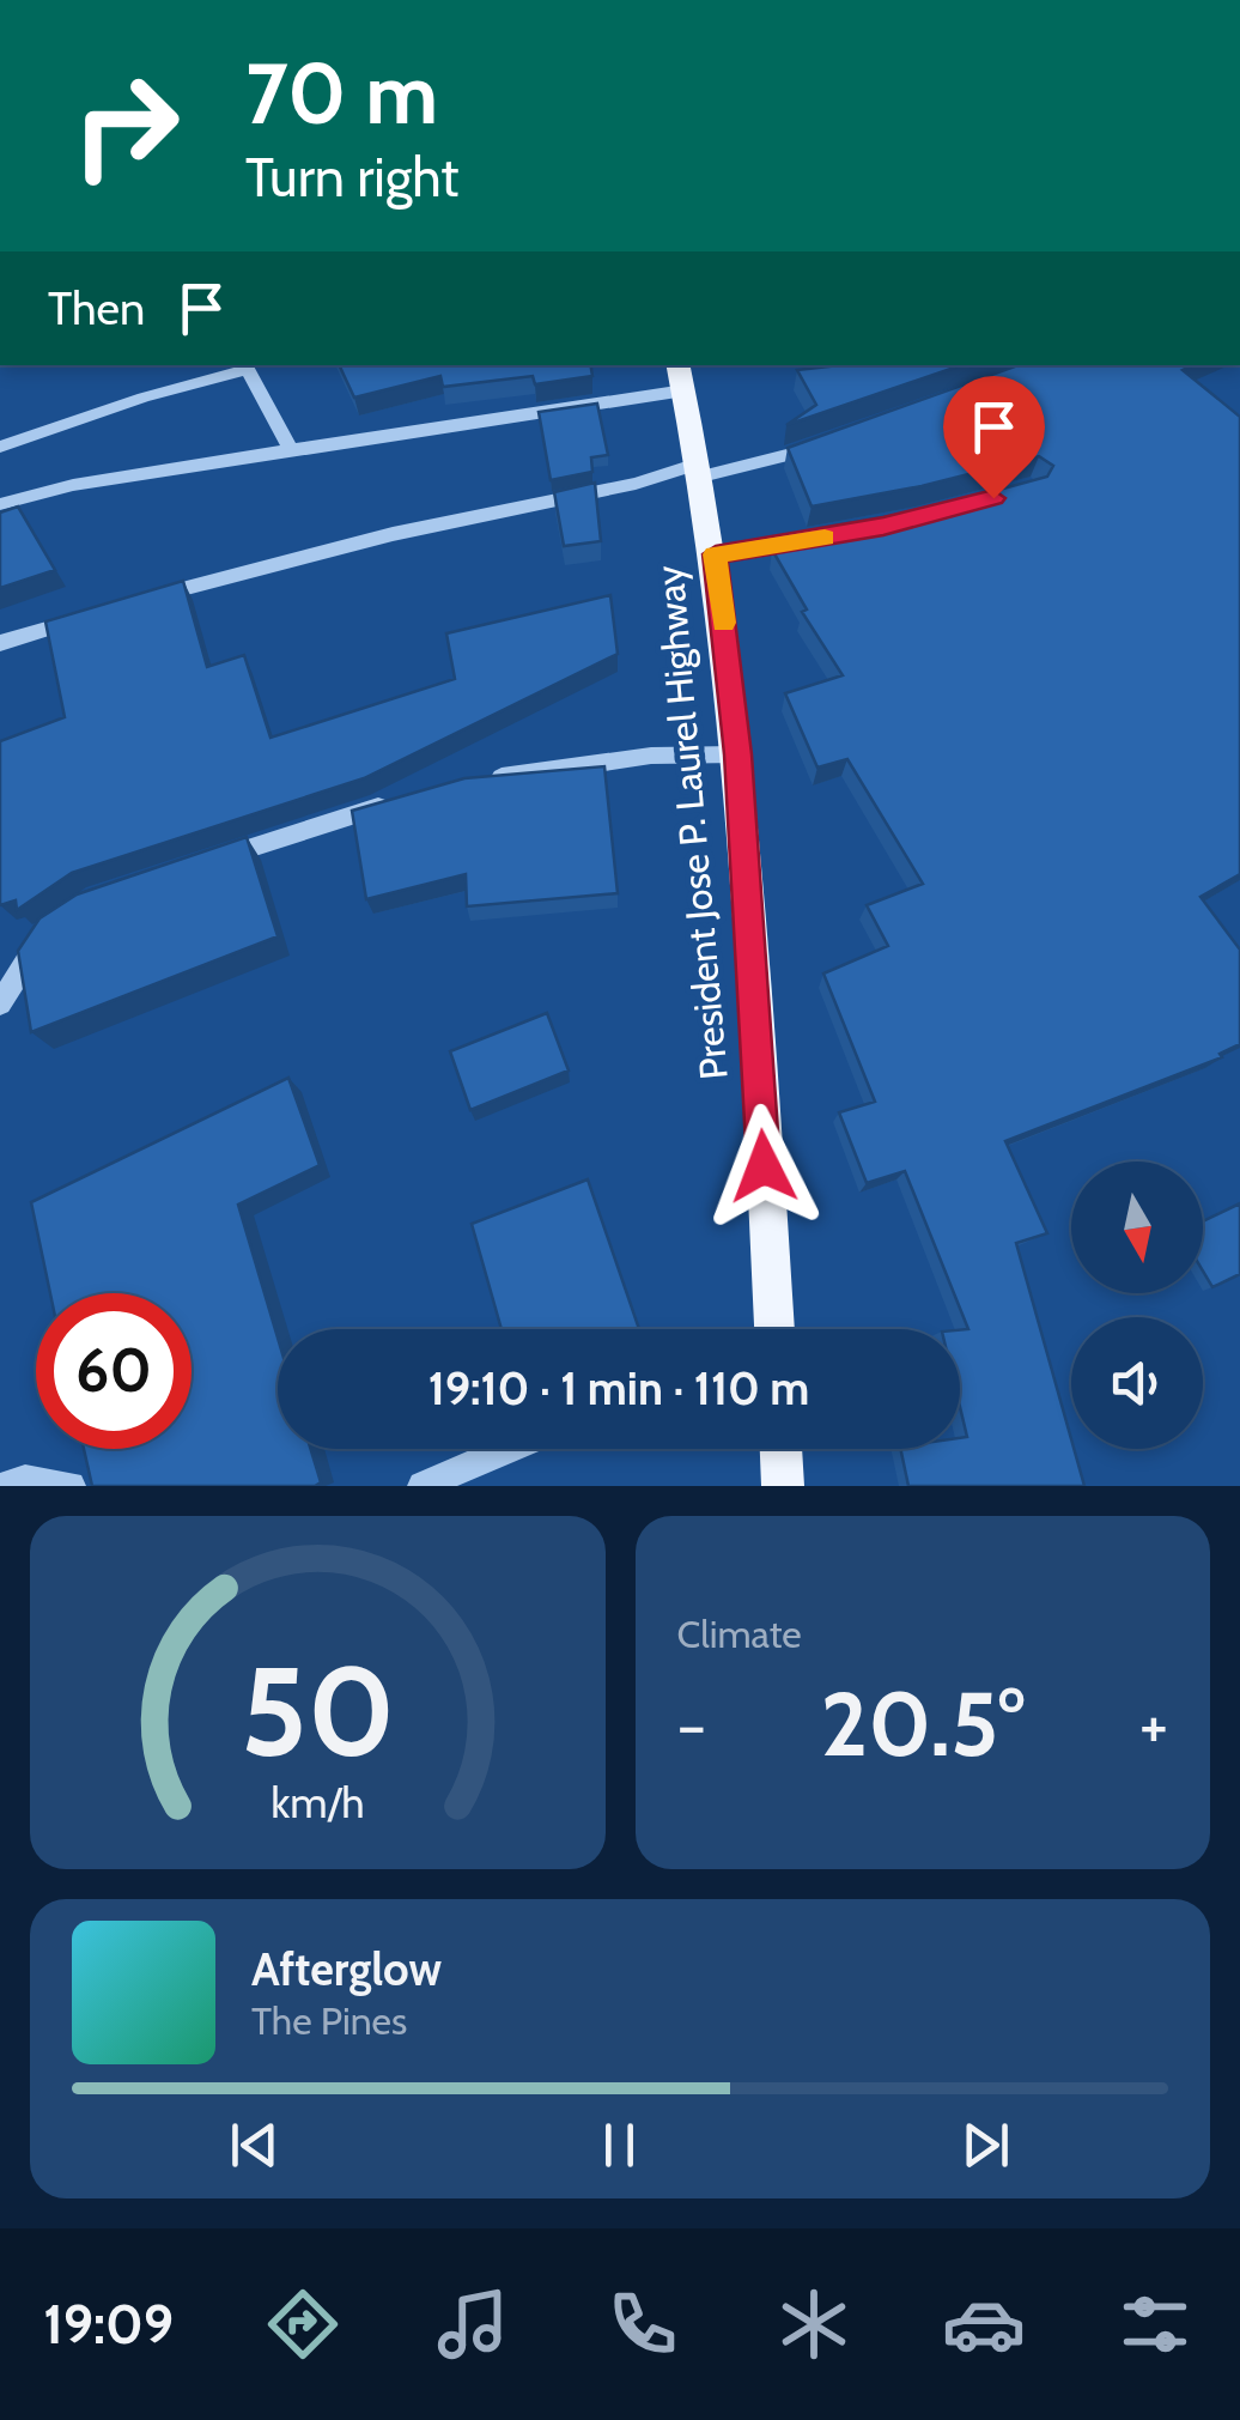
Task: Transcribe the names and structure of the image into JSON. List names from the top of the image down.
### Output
{
  "streets": {
    "main road": ["President Jose P. Laurel Highway"]
  },
  "north": "bottom",
  "page": {
    "turn": ["70 m", "Turn right"],
    "then": "Then",
    "limit": "60",
    "trip": "19:10 · 1 min · 110 m",
    "tile": "Climate",
    "heat": ["−", "20.5°", "+"],
    "song": ["Afterglow", "The Pines"],
    "tabs": "19:09",
    "gauge": ["50", "km/h"]
  }
}
